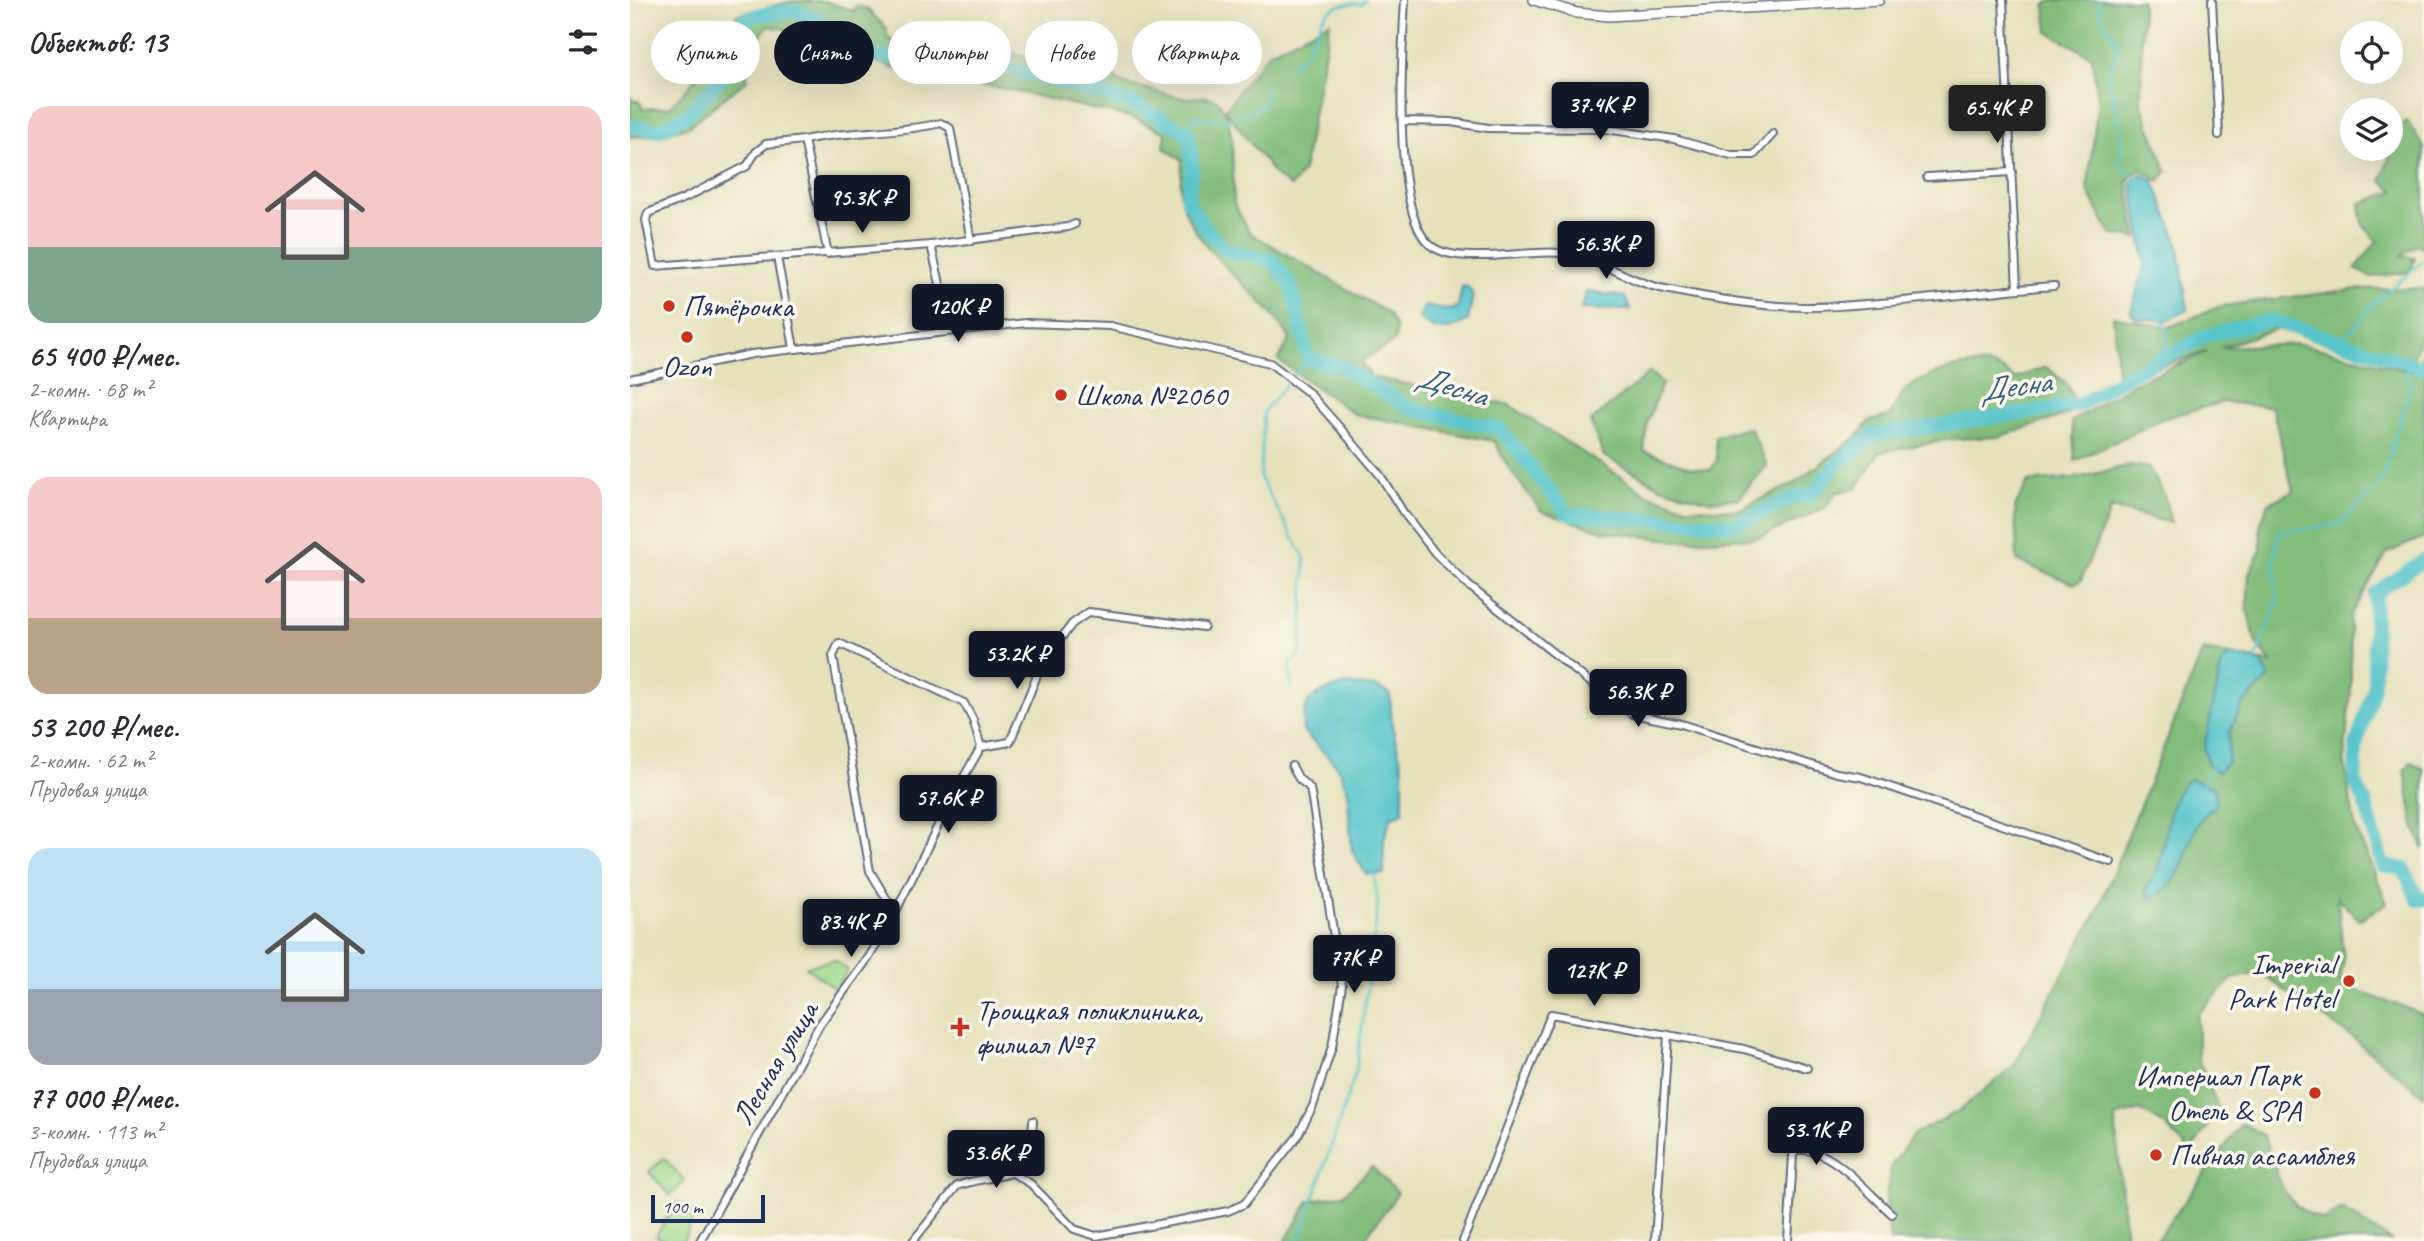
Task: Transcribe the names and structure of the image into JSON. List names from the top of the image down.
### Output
{
  "streets": {
    "street": ["Лесная улица"]
  },
  "water": ["Десна"],
  "places": {
    "other": [
      "Пятёрочка",
      "Ozon",
      "Школа №2060",
      "Imperial Park Hotel",
      "Империал Парк Отель & SPA",
      "Пивная ассамблея"
    ],
    "health": ["Троицкая поликлиника, филиал №7"]
  },
  "scale_bar": "100 m",
  "page": {
    "heading": "Объектов: 13",
    "chip": [
      "Купить",
      "Снять",
      "Фильтры",
      "Новое",
      "Квартира"
    ],
    "price": [
      "37.4K ₽",
      "65.4K ₽",
      "95.3K ₽",
      "56.3K ₽",
      "120K ₽",
      "53.2K ₽",
      "56.3K ₽",
      "57.6K ₽",
      "83.4K ₽",
      "77K ₽",
      "127K ₽",
      "53.1K ₽",
      "53.6K ₽"
    ],
    "list": [
      {
        "name": "65 400 ₽/мес.",
        "note": "2-комн. · 68 m² · Квартира"
      },
      {
        "name": "53 200 ₽/мес.",
        "note": "2-комн. · 62 m² · Прудовая улица"
      },
      {
        "name": "77 000 ₽/мес.",
        "note": "3-комн. · 113 m² · Прудовая улица"
      }
    ],
    "scale": "100 m"
  }
}
